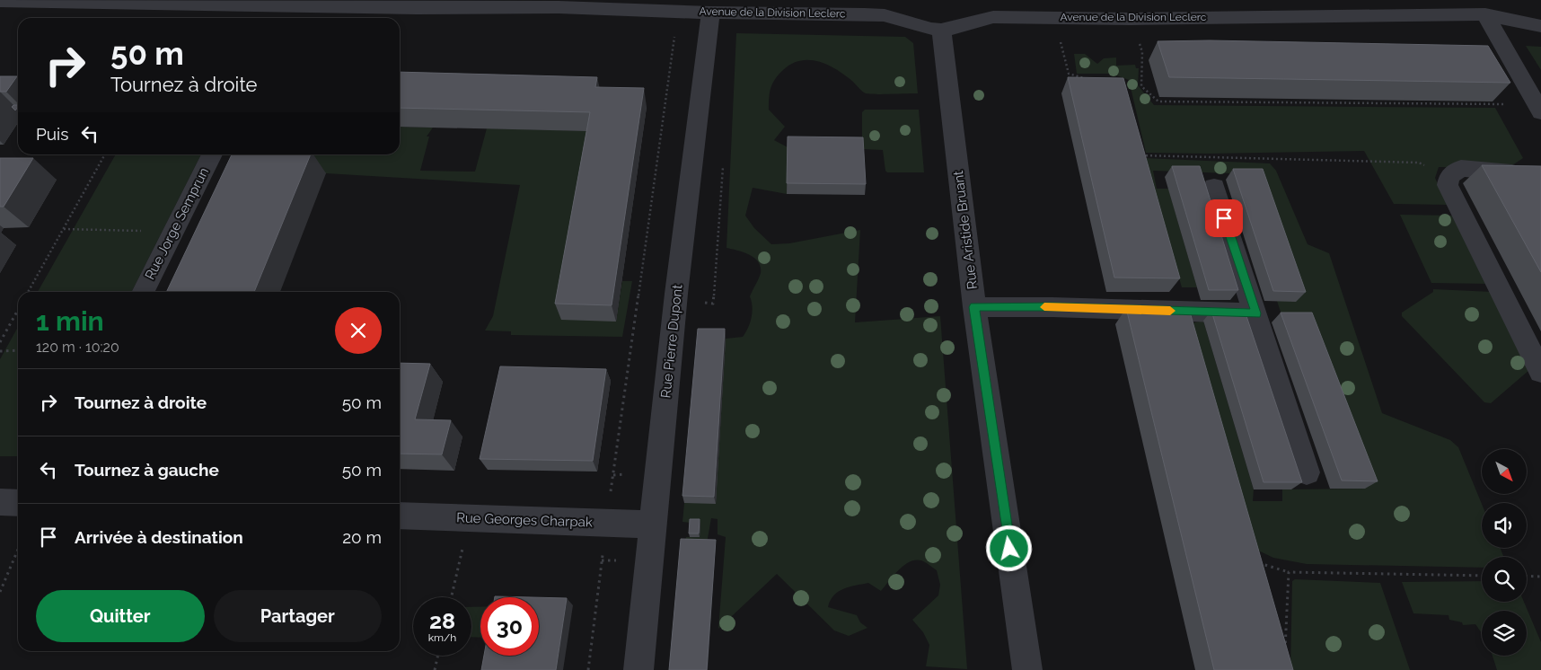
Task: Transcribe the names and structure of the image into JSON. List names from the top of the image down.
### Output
{
  "streets": {
    "street": [
      "Avenue de la Division Leclerc",
      "Rue Jorge Semprun",
      "Rue Aristide Bruant",
      "Rue Pierre Dupont",
      "Rue Georges Charpak"
    ]
  },
  "crossings": [
    ["Avenue de la Division Leclerc", "Rue Aristide Bruant"],
    ["Avenue de la Division Leclerc", "Rue Pierre Dupont"],
    ["Rue Pierre Dupont", "Rue Georges Charpak"]
  ],
  "north": "bottom right",
  "page": {
    "turn": ["50 m", "Tournez à droite"],
    "then": "Puis",
    "heading": ["1 min", "120 m · 10:20"],
    "list": [
      {
        "name": "Tournez à droite",
        "value": "50 m"
      },
      {
        "name": "Tournez à gauche",
        "value": "50 m"
      },
      {
        "name": "Arrivée à destination",
        "value": "20 m"
      }
    ],
    "buttons": ["Quitter", "Partager"],
    "speed": "28 km/h",
    "limit": "30"
  }
}
